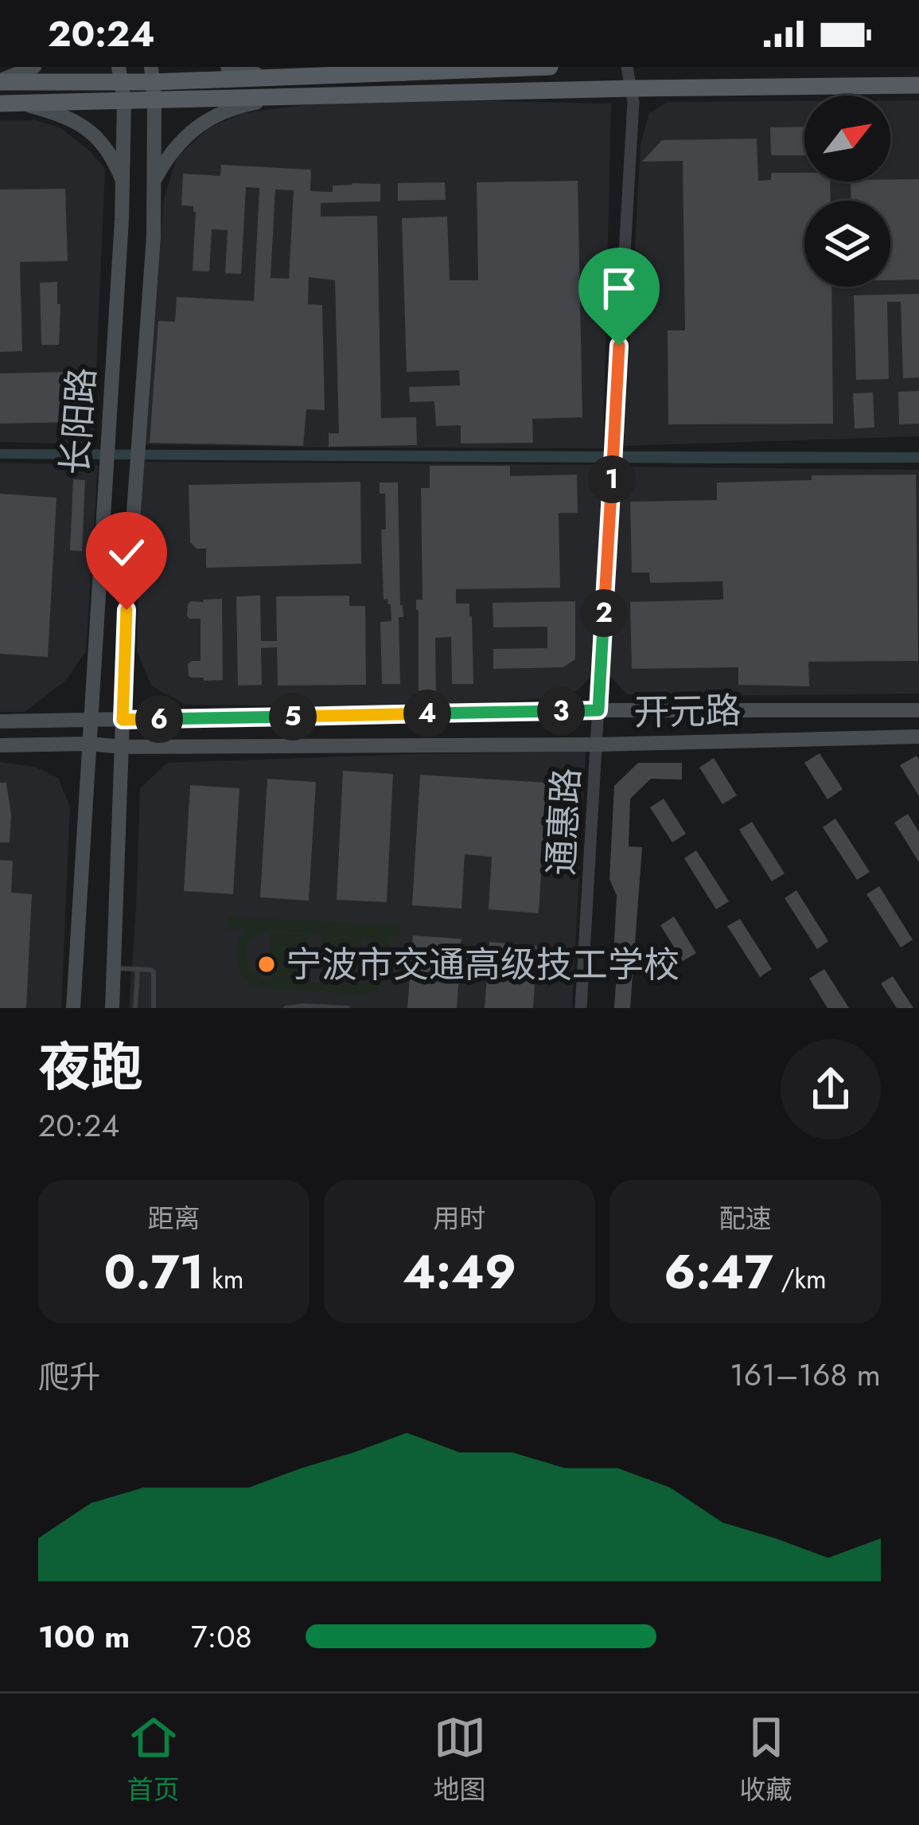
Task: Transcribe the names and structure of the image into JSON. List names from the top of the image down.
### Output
{
  "streets": {
    "main road": ["长阳路", "开元路"],
    "street": ["通惠路"]
  },
  "crossings": [
    ["长阳路", "开元路"],
    ["开元路", "通惠路"]
  ],
  "places": ["宁波市交通高级技工学校"],
  "north": "top right",
  "page": {
    "status": "20:24",
    "pins": [
      "1",
      "2",
      "3",
      "4",
      "5",
      "6"
    ],
    "heading": ["夜跑", "20:24"],
    "stats": [
      ["距离", "0.71 km"],
      ["用时", "4:49"],
      ["配速", "6:47 /km"]
    ],
    "chart": ["爬升", "161–168 m"],
    "list": [
      {
        "name": "100 m",
        "note": "7:08"
      }
    ],
    "tabs": ["首页", "地图", "收藏"]
  }
}
